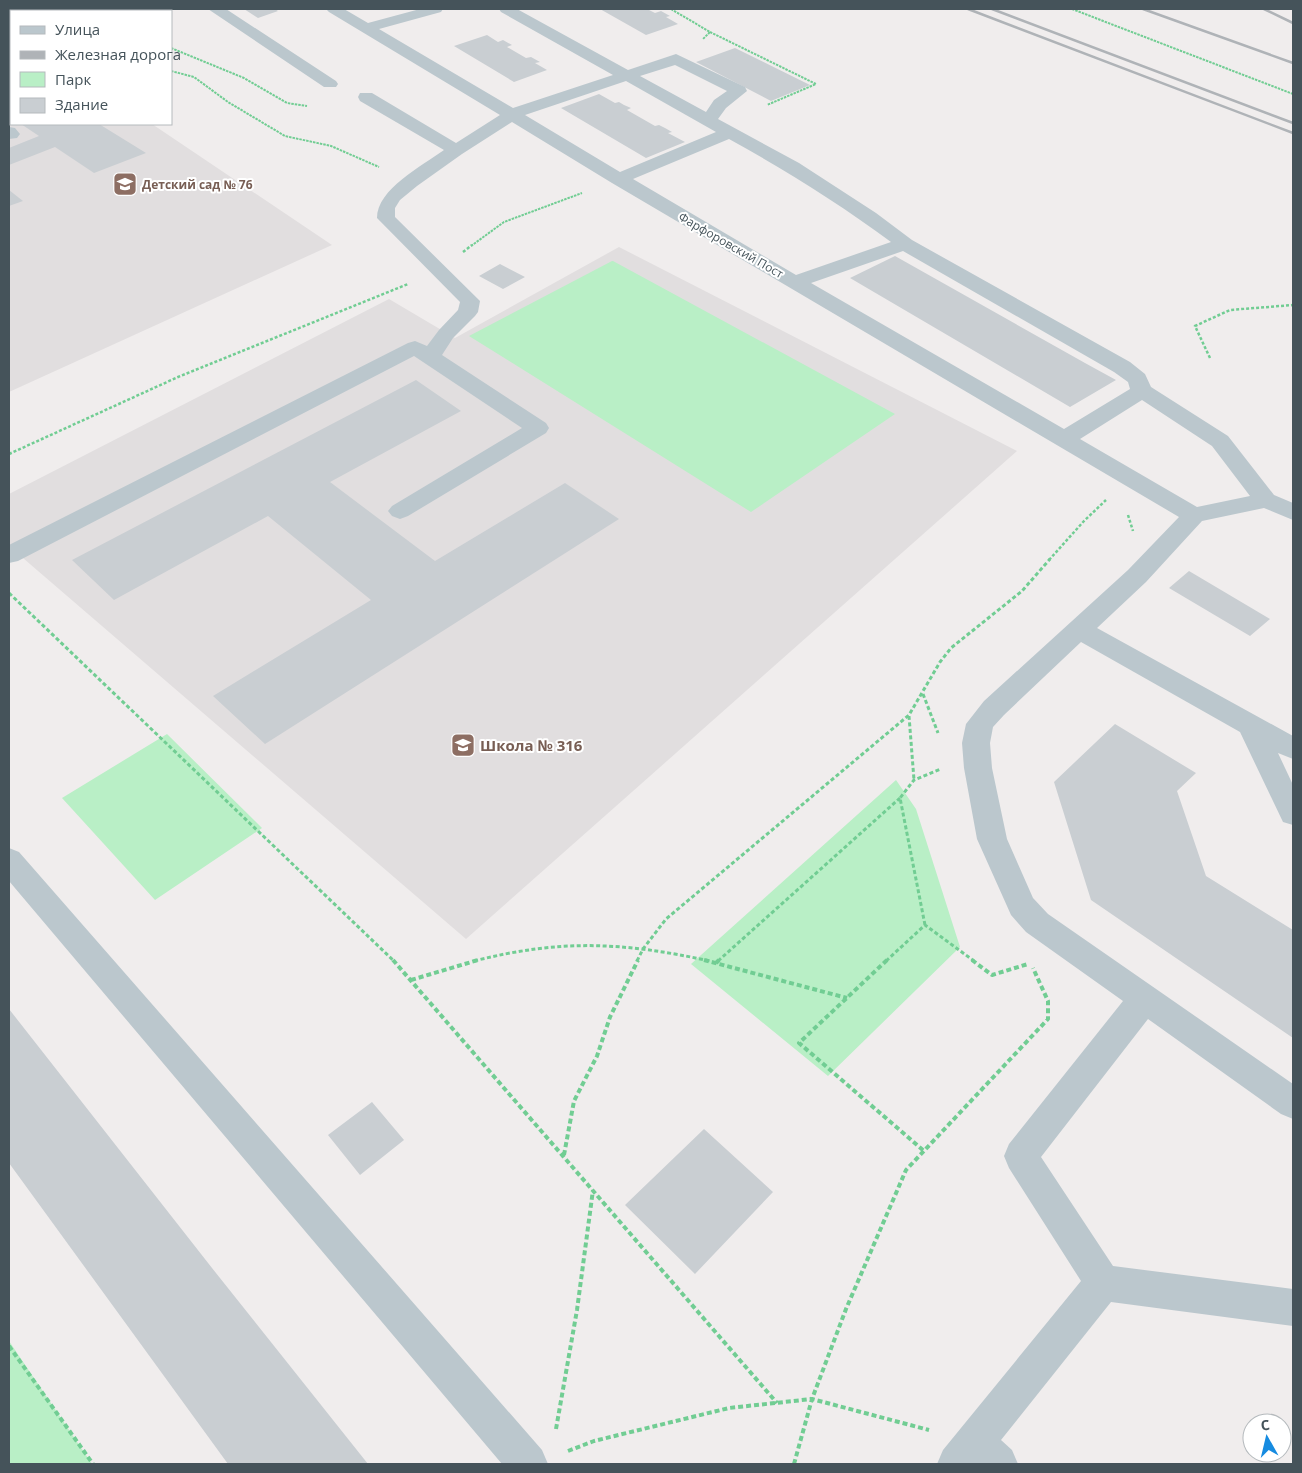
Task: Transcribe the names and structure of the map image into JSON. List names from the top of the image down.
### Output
{
  "streets": {
    "street": ["Фарфоровский Пост"]
  },
  "places": {
    "school or university": ["Детский сад № 76", "Школа № 316"]
  },
  "legend": [
    "Улица",
    "Железная дорога",
    "Парк",
    "Здание"
  ],
  "north": "top"
}
